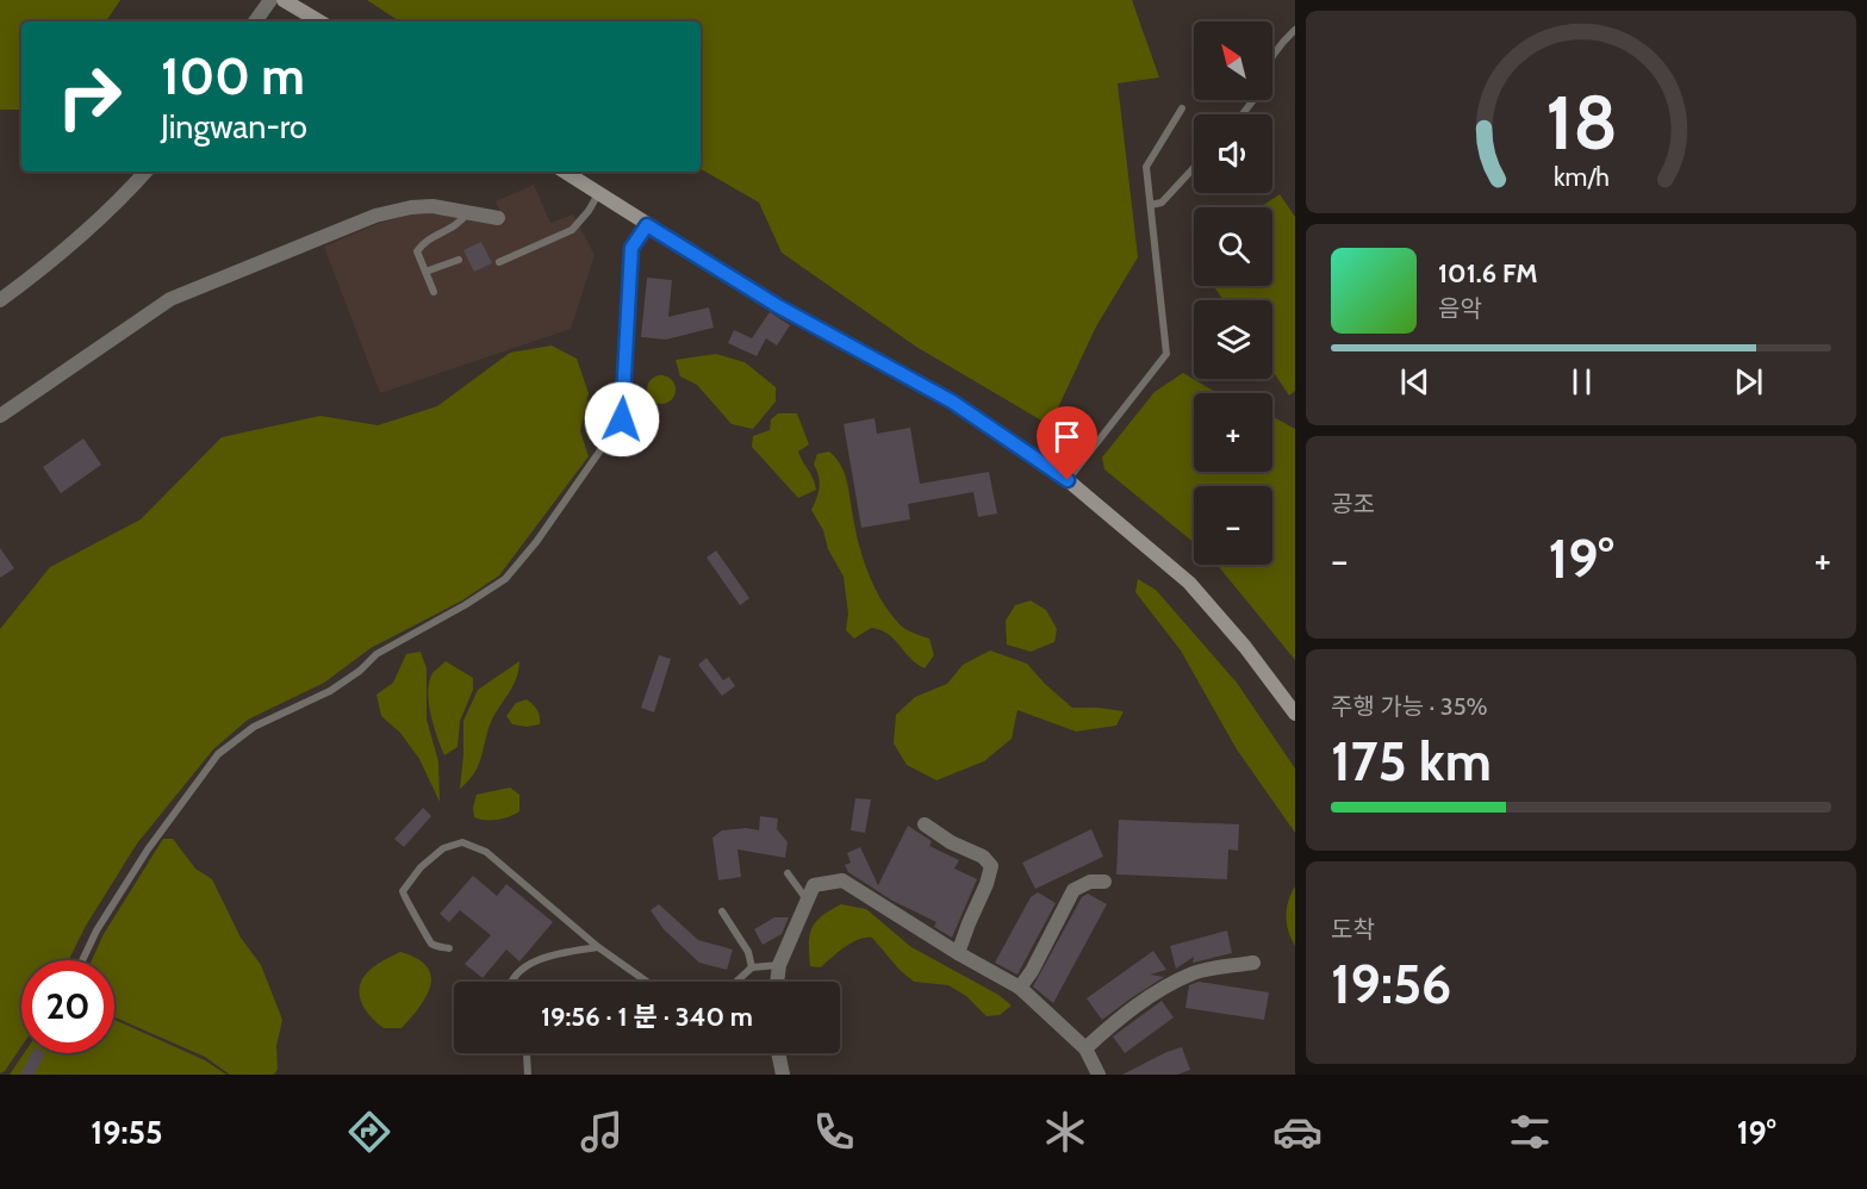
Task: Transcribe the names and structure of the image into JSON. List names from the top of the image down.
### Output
{
  "north": "top left",
  "page": {
    "map_buttons": ["+", "−"],
    "turn": ["100 m", "Jingwan-ro"],
    "song": ["101.6 FM", "음악"],
    "tile": [
      "공조",
      ["주행 가능 · 35%", "175 km"],
      ["도착", "19:56"]
    ],
    "heat": ["−", "19°", "+"],
    "limit": "20",
    "trip": "19:56 · 1 분 · 340 m",
    "tabs": ["19:55", "19°"],
    "gauge": ["18", "km/h"]
  }
}
